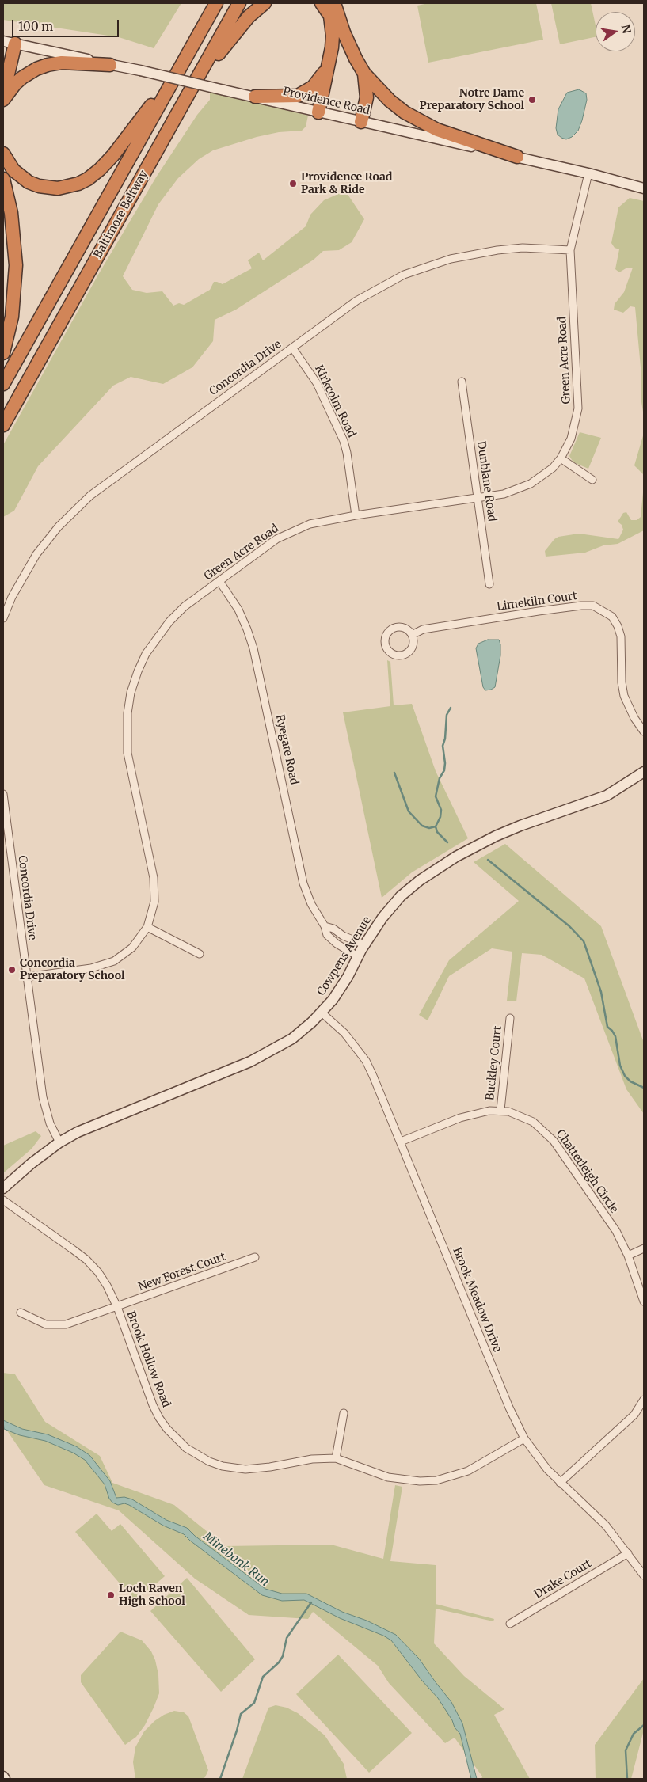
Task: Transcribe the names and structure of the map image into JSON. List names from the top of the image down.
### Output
{
  "streets": {
    "highway": ["Baltimore Beltway"],
    "street": [
      "Providence Road",
      "Green Acre Road",
      "Concordia Drive",
      "Kirkcolm Road",
      "Dunblane Road",
      "Limekiln Court",
      "Ryegate Road",
      "Cowpens Avenue",
      "Buckley Court",
      "Chatterleigh Circle",
      "New Forest Court",
      "Brook Meadow Drive",
      "Brook Hollow Road",
      "Drake Court"
    ]
  },
  "crossings": [
    ["Providence Road", "Green Acre Road"],
    ["Green Acre Road", "Concordia Drive"],
    ["Green Acre Road", "Kirkcolm Road"],
    ["Green Acre Road", "Dunblane Road"],
    ["Green Acre Road", "Ryegate Road"],
    ["Concordia Drive", "Kirkcolm Road"],
    ["Concordia Drive", "Cowpens Avenue"],
    ["Ryegate Road", "Cowpens Avenue"],
    ["Cowpens Avenue", "Brook Meadow Drive"],
    ["Buckley Court", "Chatterleigh Circle"],
    ["Chatterleigh Circle", "Brook Meadow Drive"],
    ["New Forest Court", "Brook Hollow Road"],
    ["Brook Meadow Drive", "Brook Hollow Road"],
    ["Brook Meadow Drive", "Drake Court"]
  ],
  "water": ["Minebank Run"],
  "places": [
    "Notre Dame Preparatory School",
    "Providence Road Park & Ride",
    "Concordia Preparatory School",
    "Loch Raven High School"
  ],
  "scale_bar": "100 m",
  "north": "right"
}
